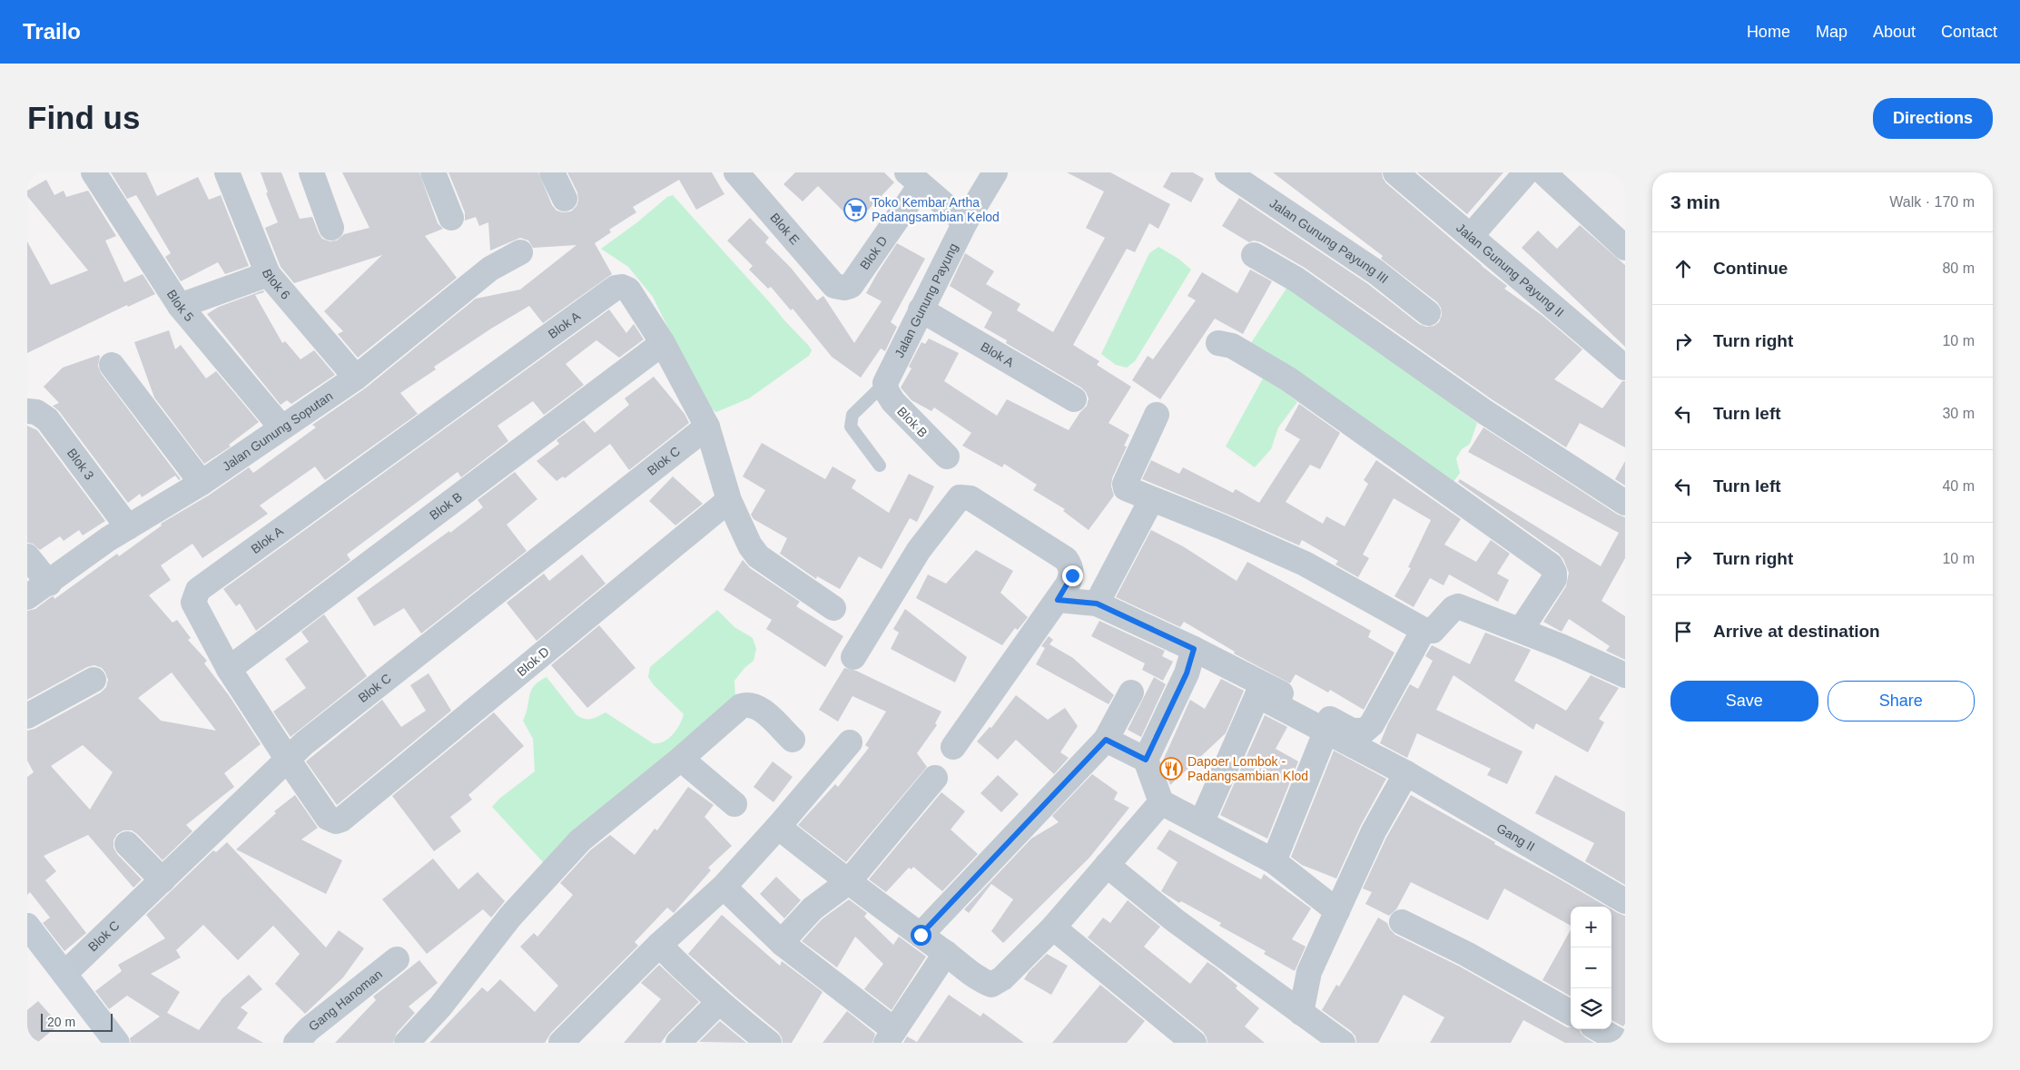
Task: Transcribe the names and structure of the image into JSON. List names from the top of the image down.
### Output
{
  "streets": {
    "street": [
      "Blok E",
      "Jalan Gunung Payung III",
      "Blok D",
      "Jalan Gunung Payung II",
      "Blok 6",
      "Jalan Gunung Payung",
      "Blok 5",
      "Blok A",
      "Blok B",
      "Jalan Gunung Soputan",
      "Blok C",
      "Blok 3",
      "Gang II",
      "Gang Hanoman"
    ]
  },
  "crossings": [
    ["Blok E", "Blok D"],
    ["Blok D", "Blok A"],
    ["Blok D", "Blok C"],
    ["Blok 6", "Jalan Gunung Soputan"],
    ["Jalan Gunung Payung", "Blok A"],
    ["Jalan Gunung Payung", "Blok B"],
    ["Blok 5", "Jalan Gunung Soputan"],
    ["Blok A", "Blok B"],
    ["Blok A", "Blok C"],
    ["Jalan Gunung Soputan", "Blok 3"]
  ],
  "places": {
    "supermarket": ["Toko Kembar Artha Padangsambian Kelod"],
    "restaurant": ["Dapoer Lombok - Padangsambian Klod"]
  },
  "scale_bar": "20 m",
  "page": {
    "header": "Trailo",
    "nav": [
      "Home",
      "Map",
      "About",
      "Contact"
    ],
    "buttons": [
      "Directions",
      ["Save", "Share"]
    ],
    "title": "Find us",
    "heading": ["3 min", "Walk · 170 m"],
    "list": [
      ["Continue", "80 m"],
      ["Turn right", "10 m"],
      ["Turn left", "30 m"],
      ["Turn left", "40 m"],
      ["Turn right", "10 m"],
      "Arrive at destination"
    ],
    "map_buttons": ["+", "−"],
    "scale": "20 m"
  }
}
